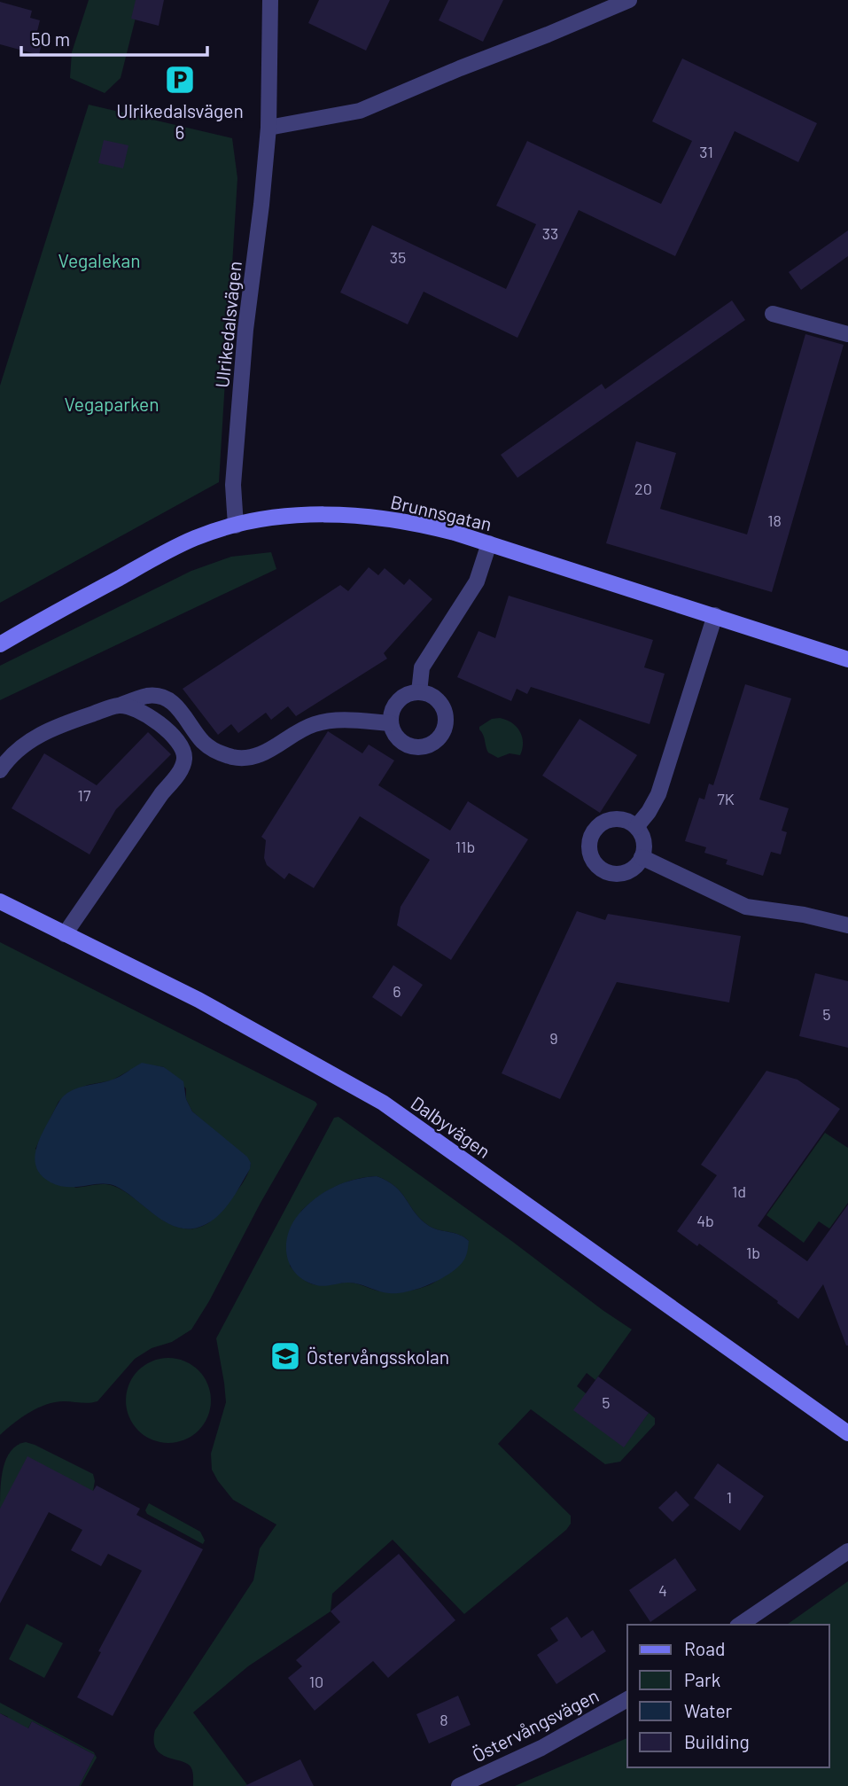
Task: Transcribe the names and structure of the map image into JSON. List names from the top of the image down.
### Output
{
  "streets": {
    "street": [
      "Ulrikedalsvägen",
      "Brunnsgatan",
      "Dalbyvägen",
      "Östervångsvägen"
    ]
  },
  "crossings": [
    ["Ulrikedalsvägen", "Brunnsgatan"]
  ],
  "parks": ["Vegalekan", "Vegaparken"],
  "places": {
    "parking": ["Ulrikedalsvägen 6"],
    "school or university": ["Östervångsskolan"]
  },
  "house_numbers": [
    "31",
    "33",
    "35",
    "20",
    "18",
    "17",
    "7K",
    "11b",
    "6",
    "5",
    "9",
    "1d",
    "4b",
    "1b",
    "5",
    "1",
    "4",
    "10",
    "8"
  ],
  "legend": [
    "Road",
    "Park",
    "Water",
    "Building"
  ],
  "scale_bar": "50 m"
}
